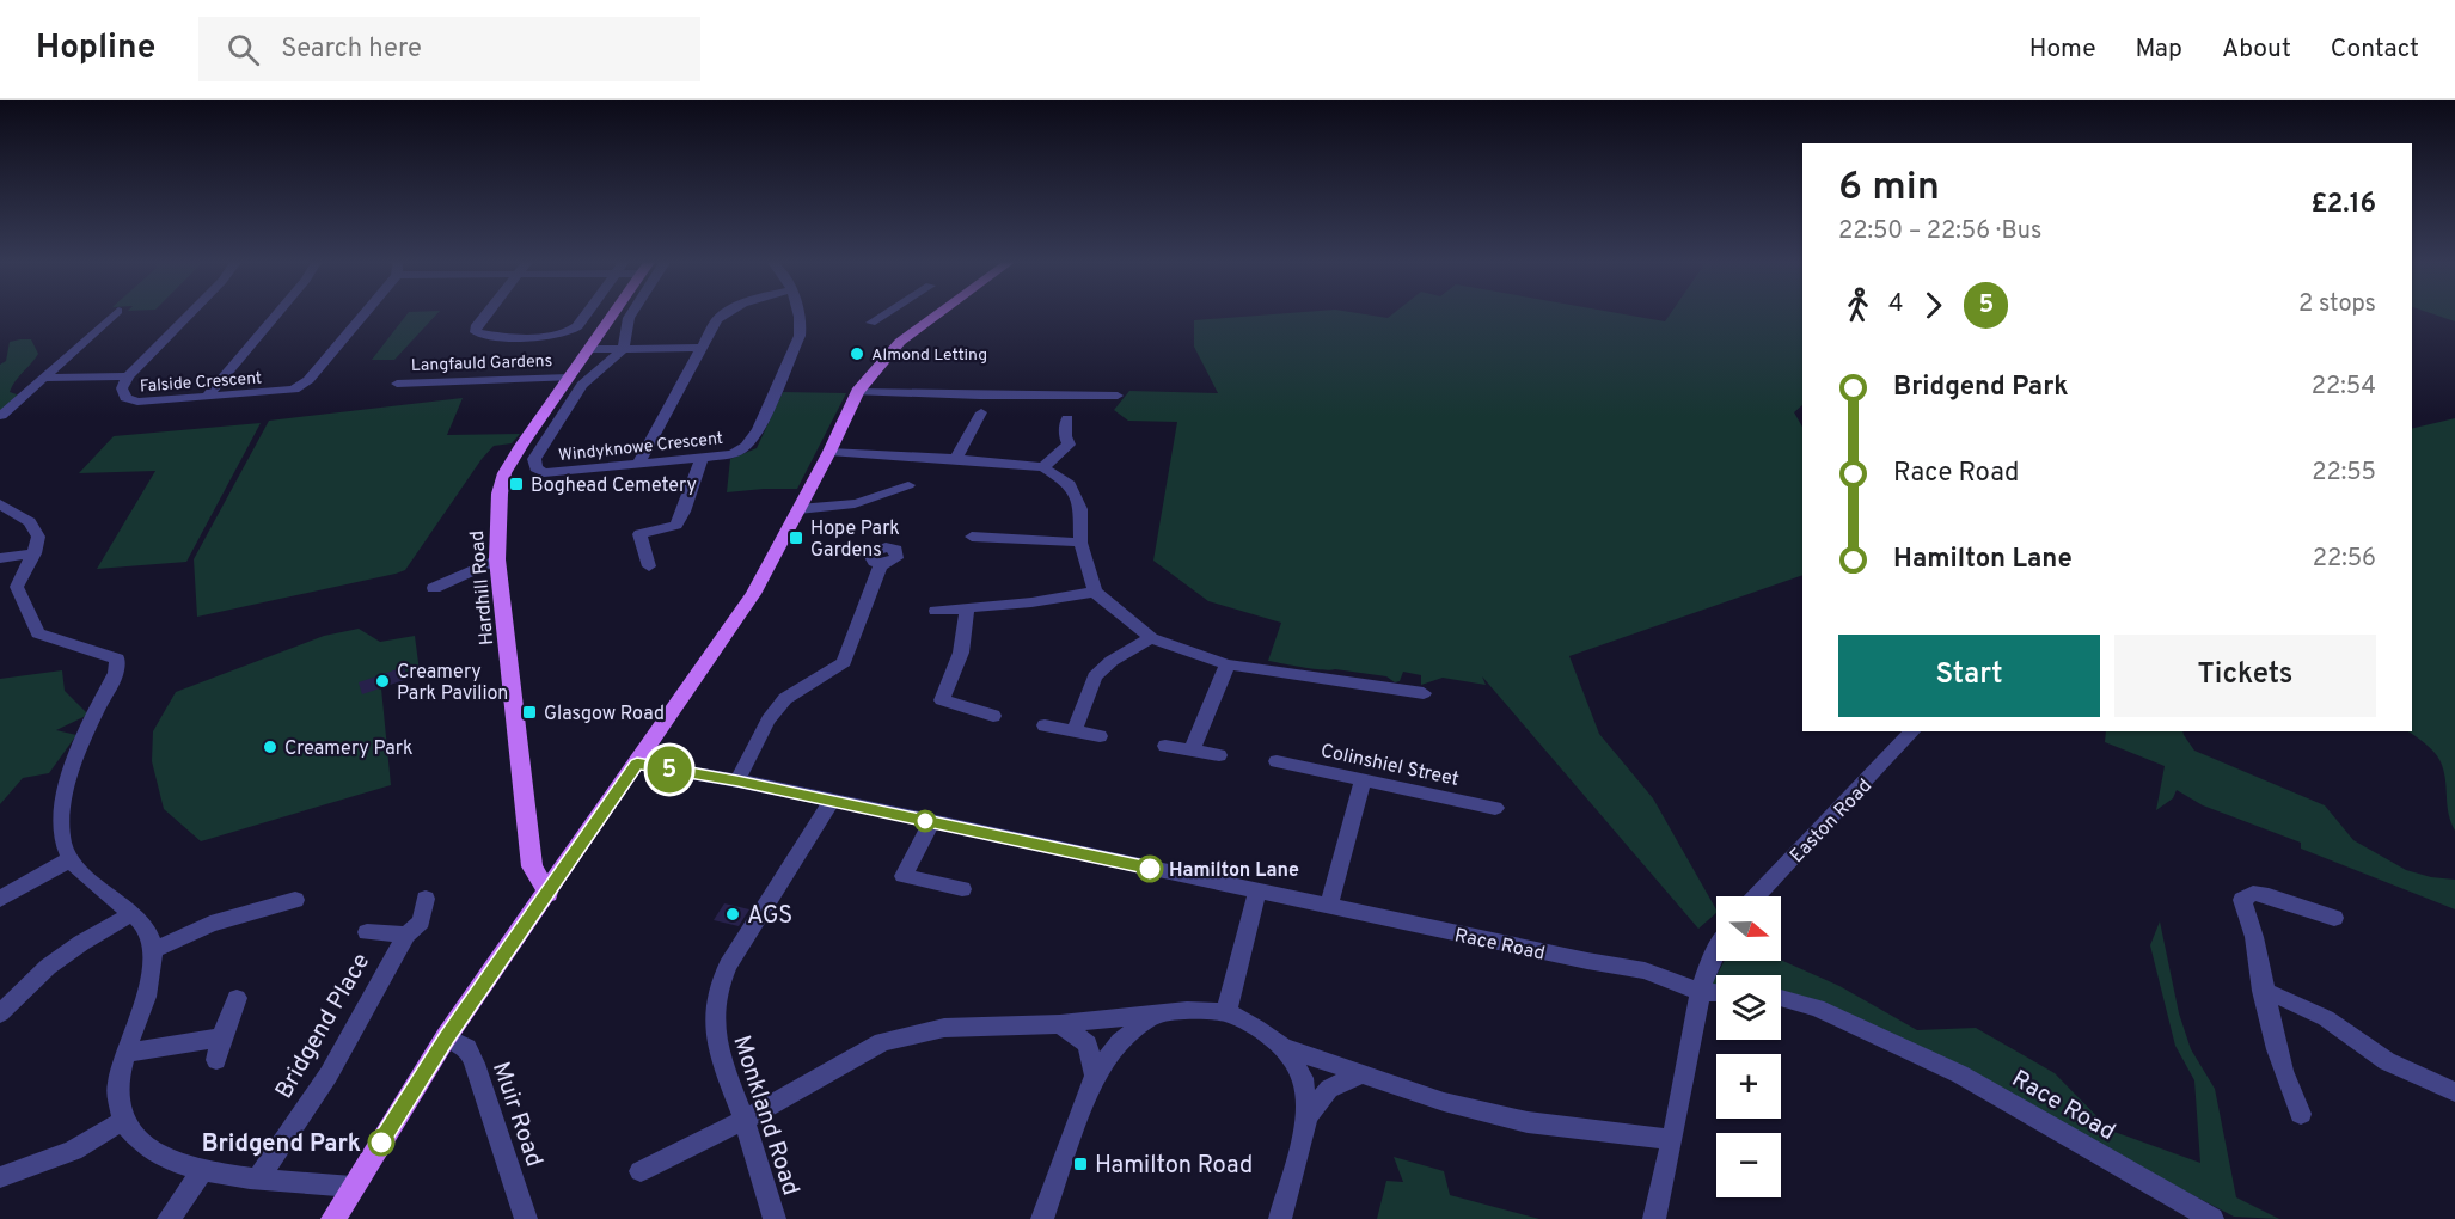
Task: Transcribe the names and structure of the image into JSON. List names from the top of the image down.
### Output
{
  "streets": {
    "main road": ["Hardhill Road"],
    "street": [
      "Langfauld Gardens",
      "Falside Crescent",
      "Windyknowe Crescent",
      "Colinshiel Street",
      "Easton Road",
      "Race Road",
      "Bridgend Place",
      "Muir Road",
      "Monkland Road"
    ]
  },
  "crossings": [
    ["Langfauld Gardens", "Hardhill Road"],
    ["Race Road", "Monkland Road"]
  ],
  "places": {
    "other": [
      "Almond Letting",
      "Creamery Park Pavilion",
      "Creamery Park",
      "Hamilton Lane",
      "AGS",
      "Bridgend Park"
    ],
    "transit": [
      "Boghead Cemetery",
      "Hope Park Gardens",
      "Glasgow Road",
      "Hamilton Road"
    ]
  },
  "lines": ["bus line 5"],
  "north": "right",
  "page": {
    "header": "Hopline",
    "search": "Search here",
    "nav": [
      "Home",
      "Map",
      "About",
      "Contact"
    ],
    "on_map": "5",
    "heading": ["6 min", "22:50 – 22:56 · Bus", "£2.16"],
    "legs": ["4", "5", "2 stops"],
    "list": [
      {
        "name": "Bridgend Park",
        "value": "22:54"
      },
      {
        "name": "Race Road",
        "value": "22:55"
      },
      {
        "name": "Hamilton Lane",
        "value": "22:56"
      }
    ],
    "buttons": ["Start", "Tickets"],
    "map_buttons": ["+", "−"]
  }
}
